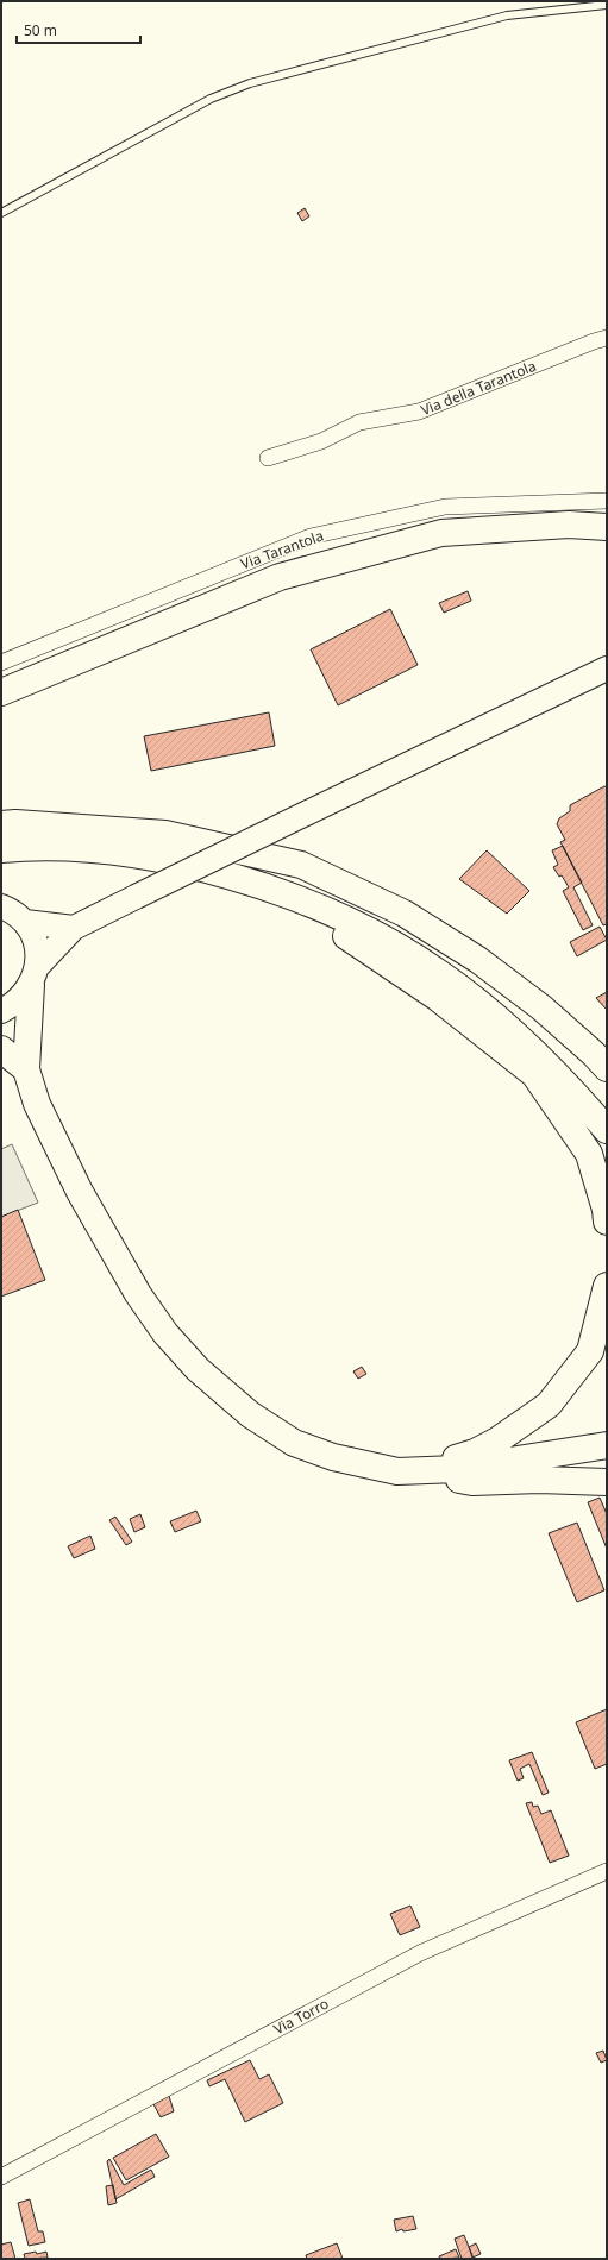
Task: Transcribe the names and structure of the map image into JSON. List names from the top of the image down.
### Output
{
  "streets": {
    "street": ["Via della Tarantola", "Via Tarantola", "Via Torro"]
  },
  "scale_bar": "50 m"
}
